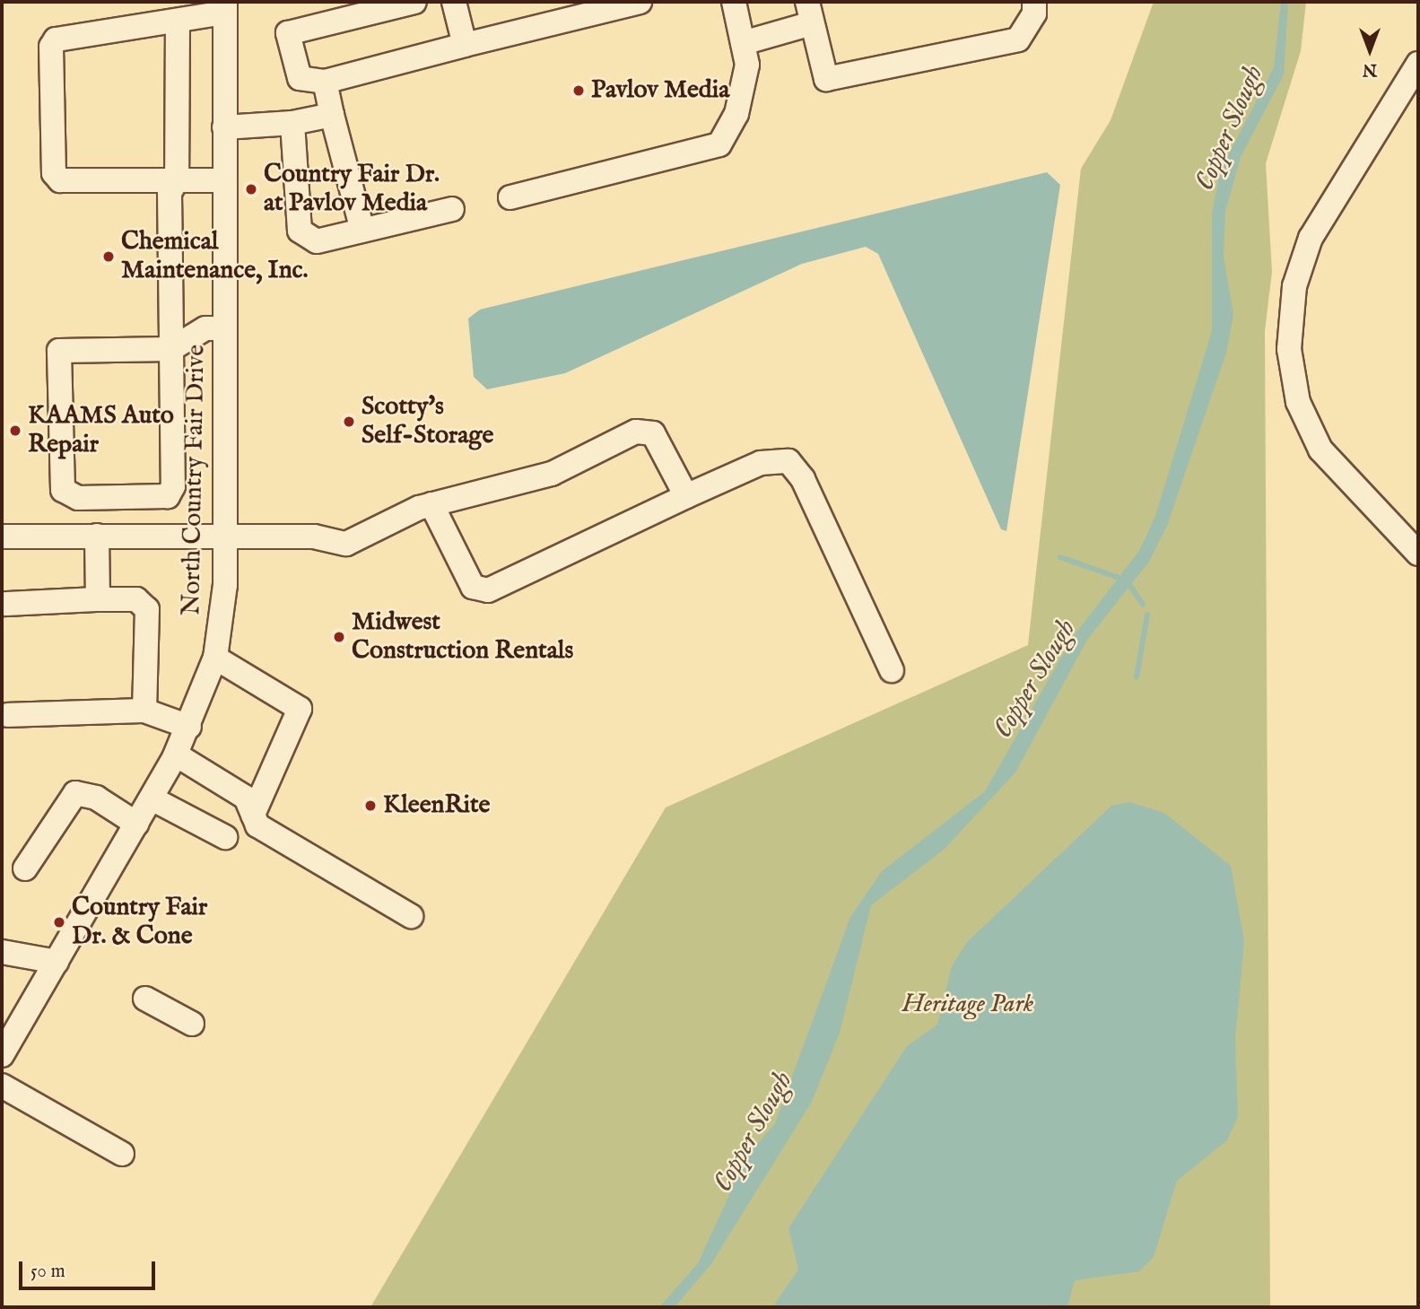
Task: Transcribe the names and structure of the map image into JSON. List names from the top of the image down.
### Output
{
  "streets": {
    "street": ["North Country Fair Drive"]
  },
  "water": ["Copper Slough"],
  "parks": ["Heritage Park"],
  "places": [
    "Pavlov Media",
    "Country Fair Dr. at Pavlov Media",
    "Chemical Maintenance, Inc.",
    "Scotty's Self-Storage",
    "KAAMS Auto Repair",
    "Midwest Construction Rentals",
    "KleenRite",
    "Country Fair Dr. & Cone"
  ],
  "scale_bar": "50 m",
  "north": "bottom"
}
